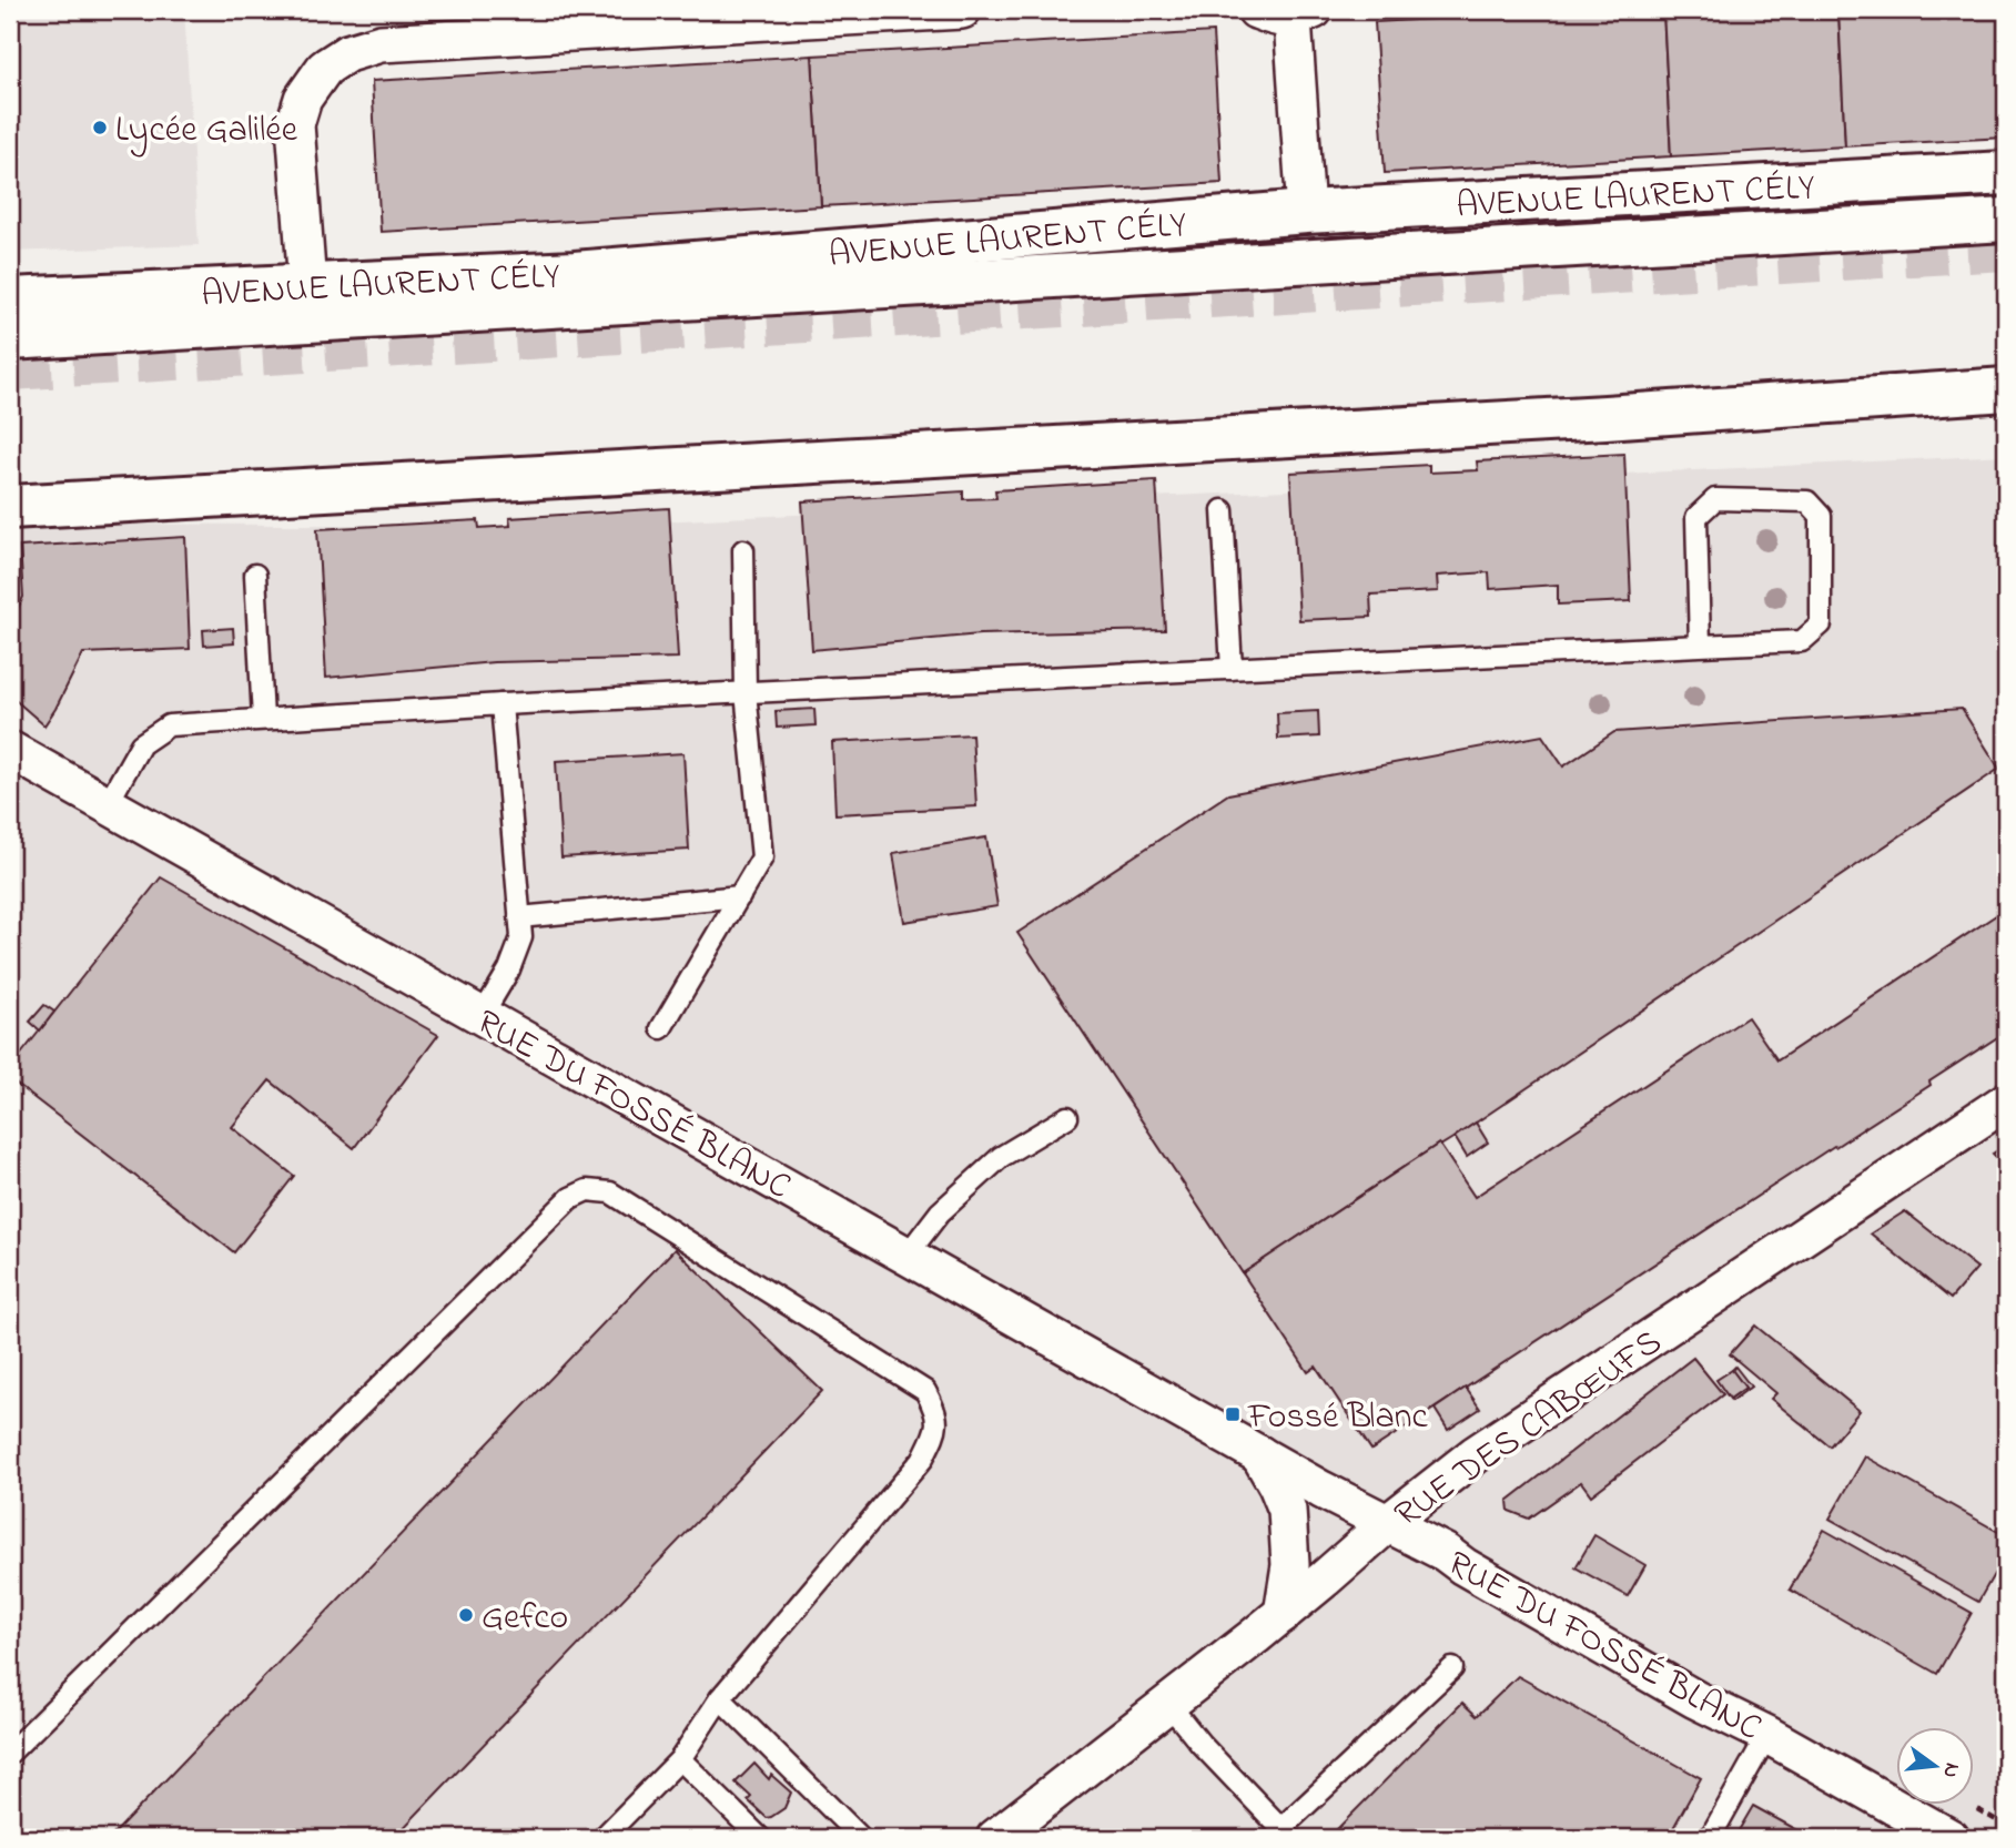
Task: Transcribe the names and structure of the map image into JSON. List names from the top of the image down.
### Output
{
  "streets": {
    "main road": ["AVENUE LAURENT CÉLY"],
    "street": ["RUE DU FOSSÉ BLANC", "RUE DES CABŒUFS"]
  },
  "crossings": [
    ["RUE DU FOSSÉ BLANC", "RUE DES CABŒUFS"]
  ],
  "places": {
    "other": ["Lycée Galilée", "Gefco"],
    "transit": ["Fossé Blanc"]
  },
  "north": "right"
}
